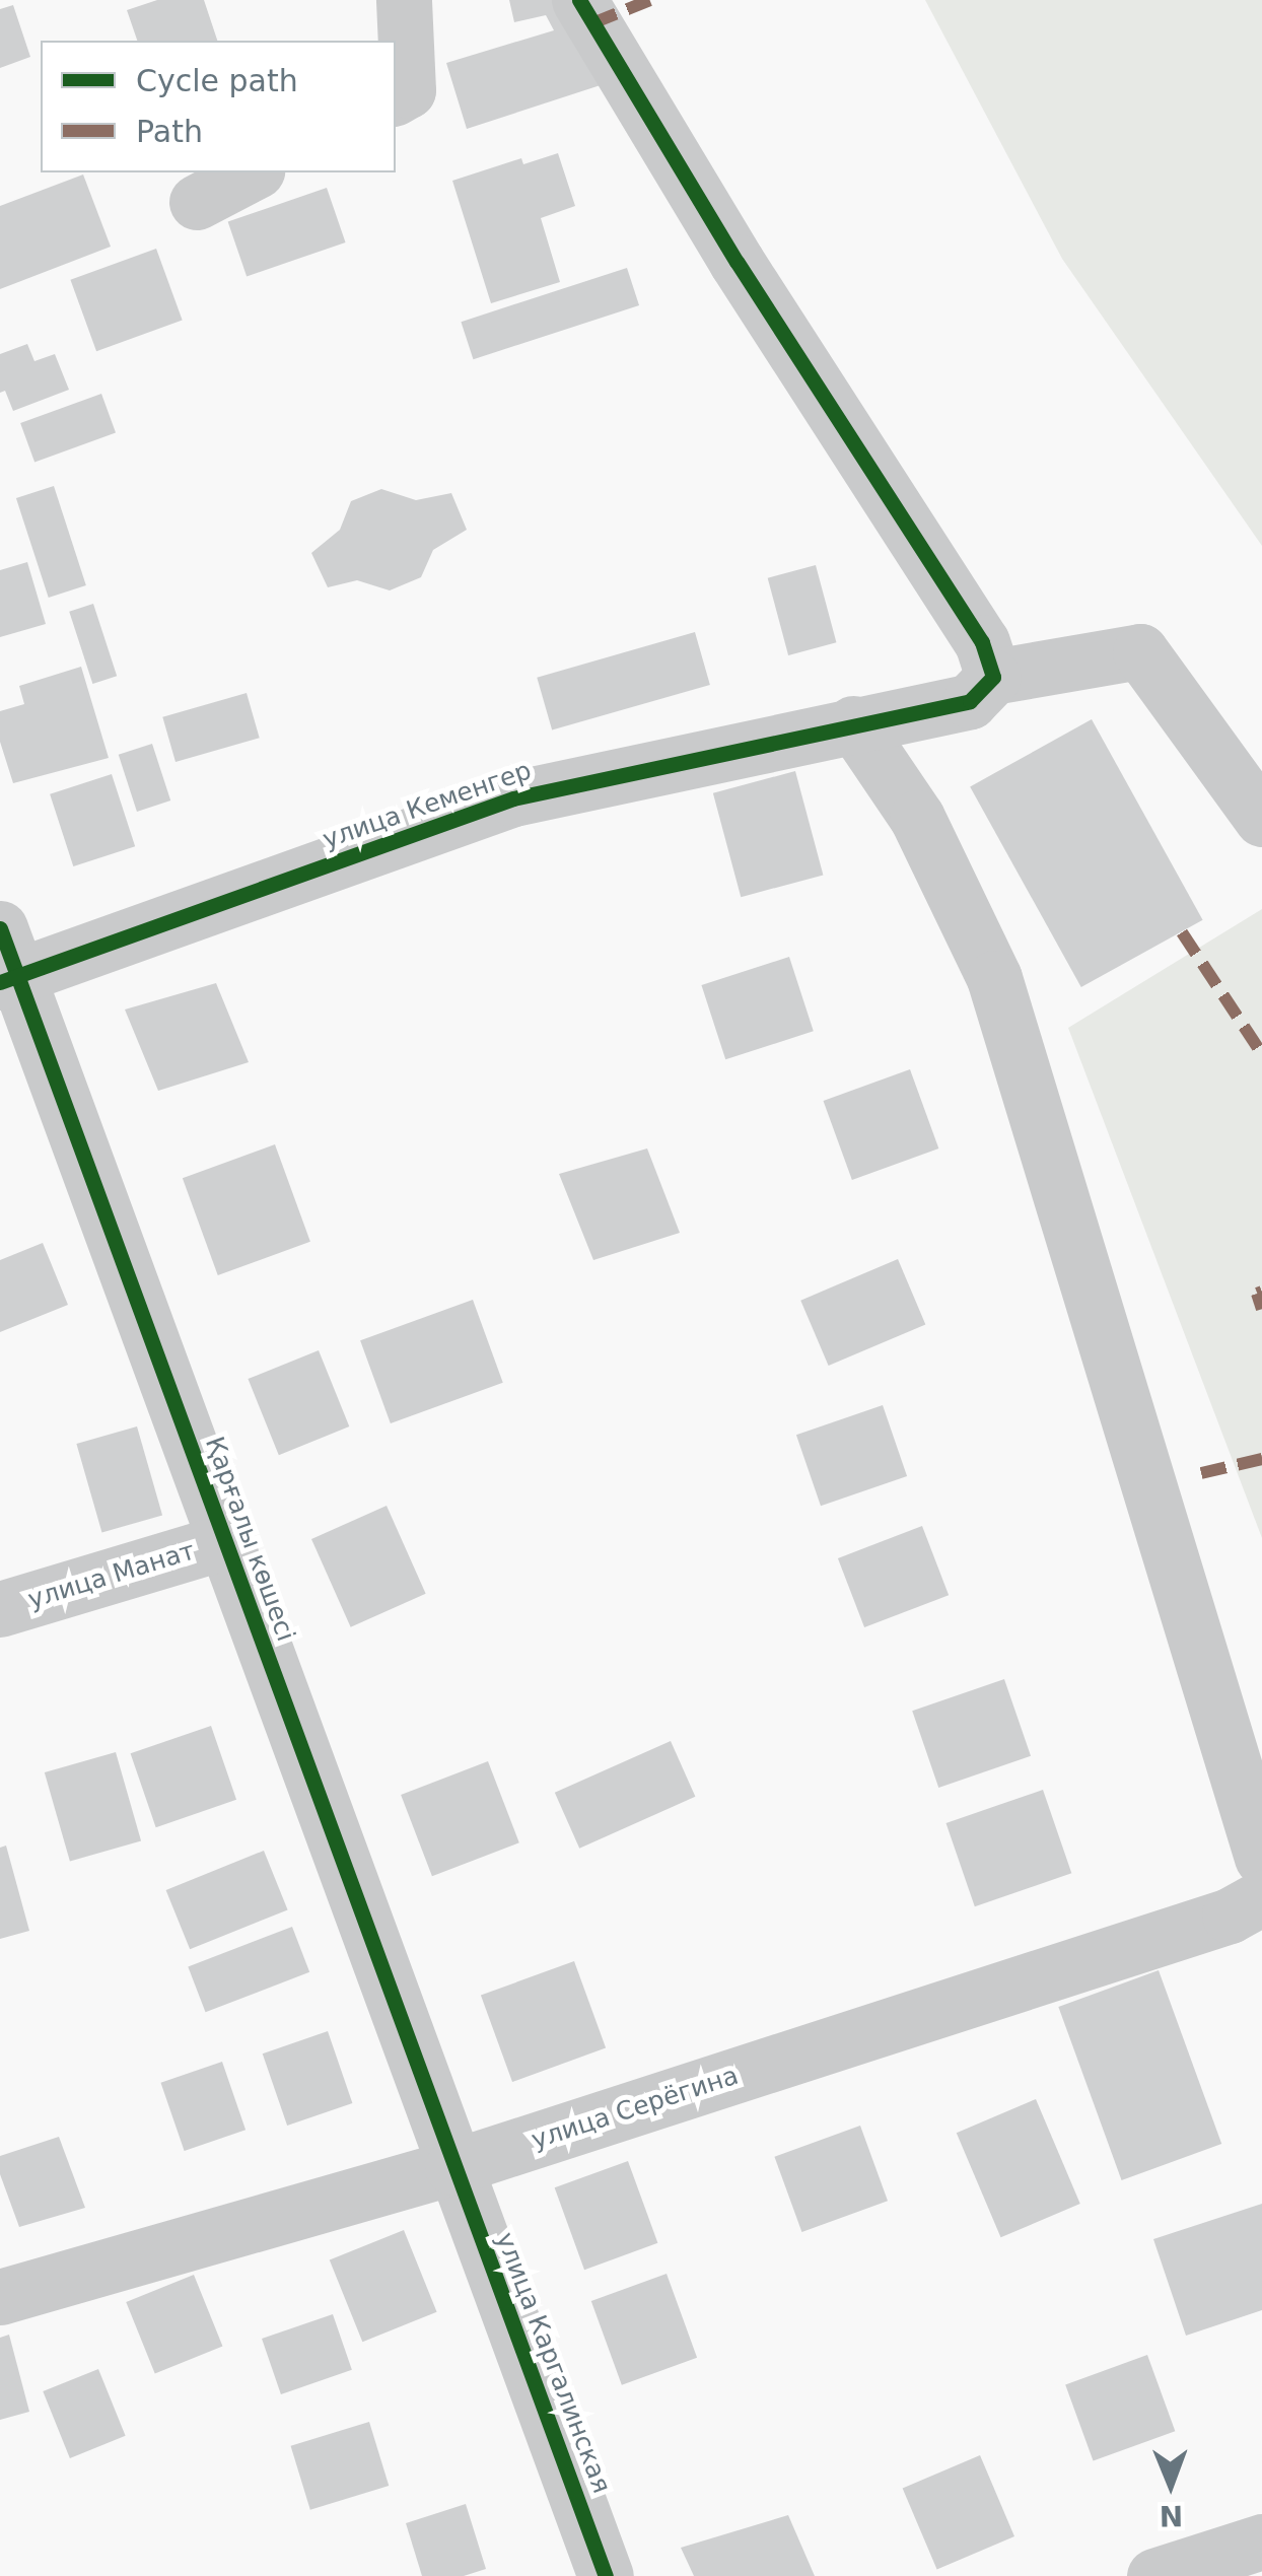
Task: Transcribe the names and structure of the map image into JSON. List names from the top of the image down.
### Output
{
  "streets": {
    "street": [
      "улица Кеменгер",
      "Қарғалы көшесі",
      "улица Манат",
      "улица Серёгина",
      "улица Каргалинская"
    ]
  },
  "crossings": [
    ["улица Кеменгер", "Қарғалы көшесі"],
    ["Қарғалы көшесі", "улица Манат"],
    ["Қарғалы көшесі", "улица Серёгина"],
    ["Қарғалы көшесі", "улица Каргалинская"],
    ["улица Серёгина", "улица Каргалинская"]
  ],
  "legend": ["Cycle path", "Path"],
  "north": "bottom"
}
